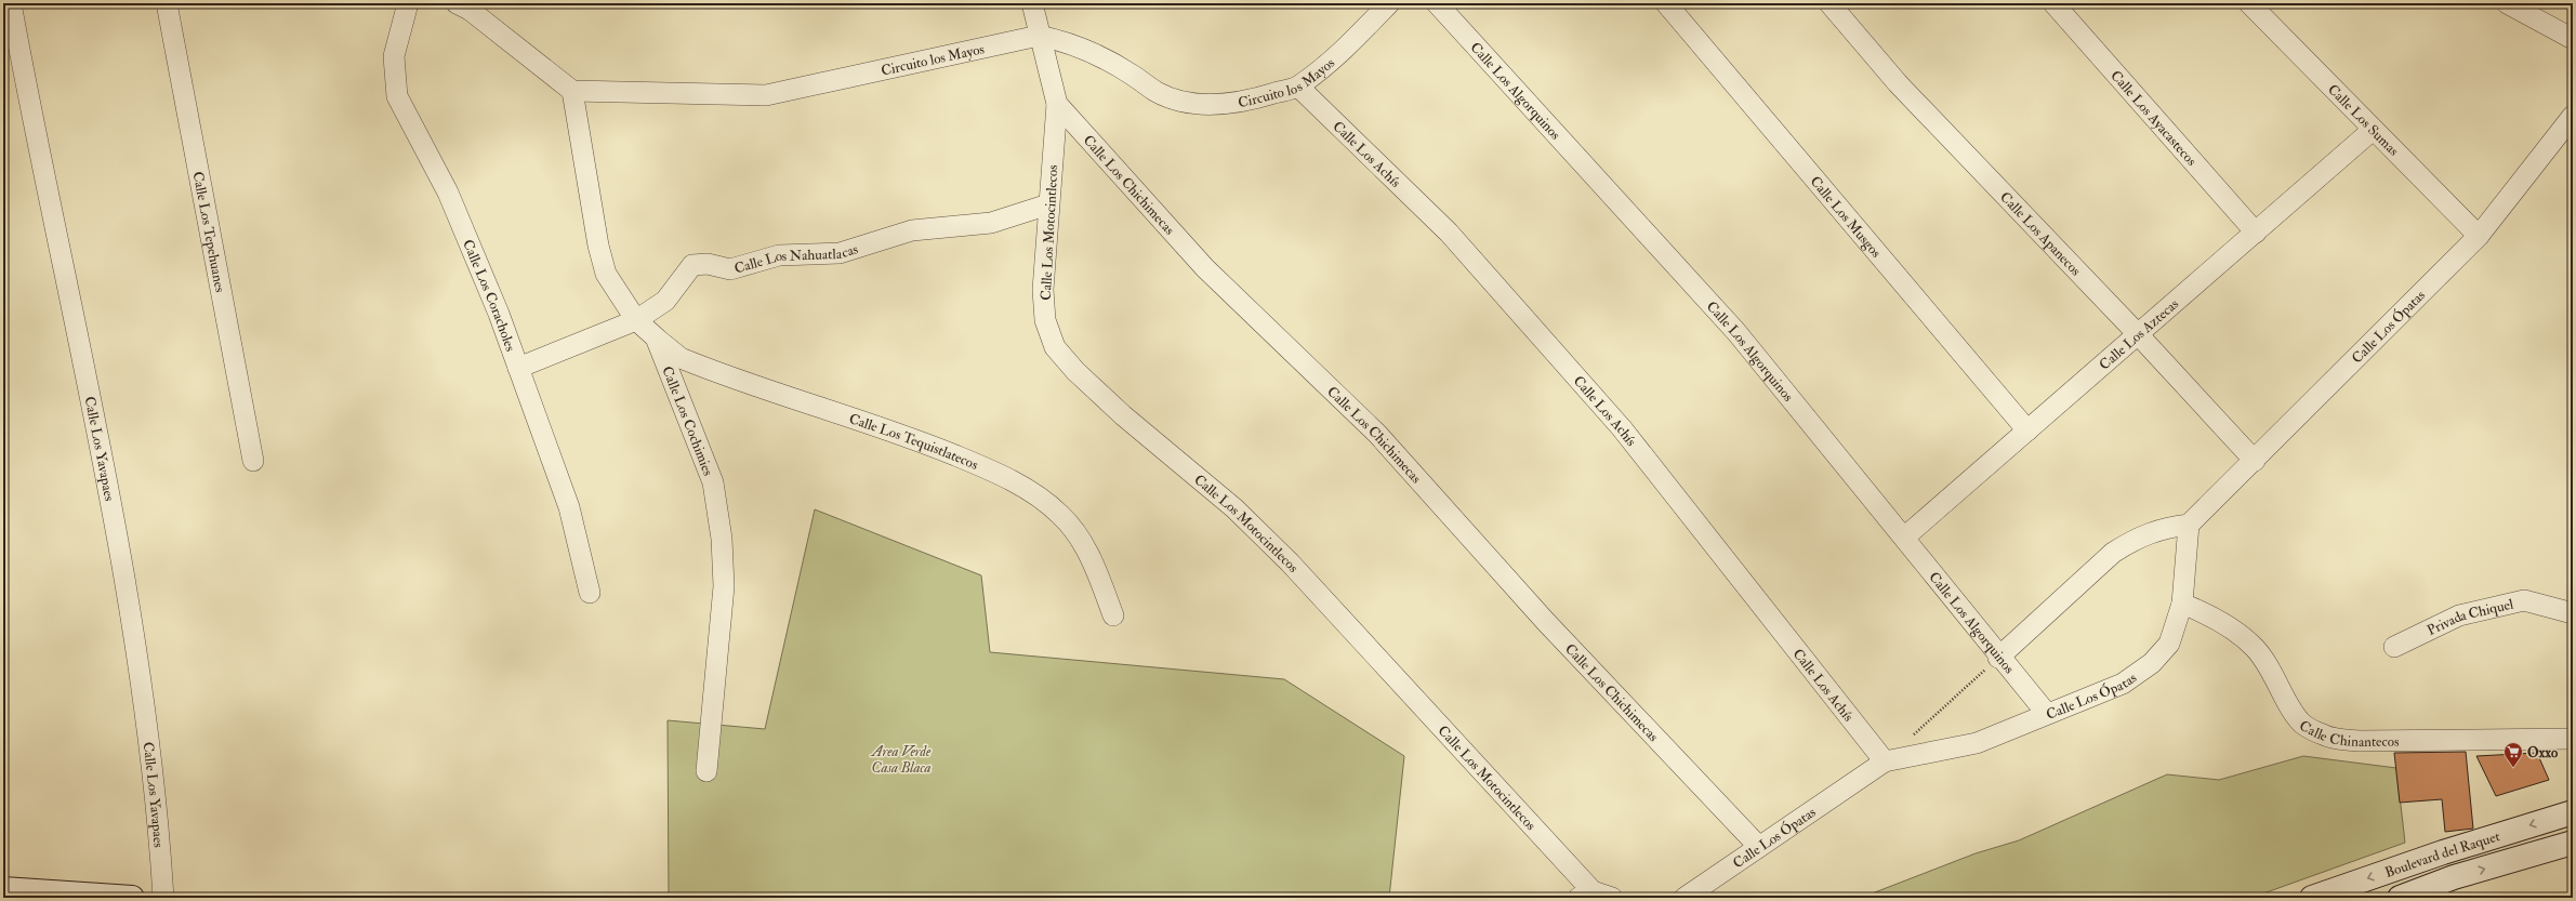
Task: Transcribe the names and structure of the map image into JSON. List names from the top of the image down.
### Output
{
  "streets": {
    "street": [
      "Circuito los Mayos",
      "Calle Los Algorquinos",
      "Calle Los Ayacastecos",
      "Calle Los Sumas",
      "Calle Los Achís",
      "Calle Los Chichimecas",
      "Calle Los Musgos",
      "Calle Los Tepehuanes",
      "Calle Los Motocintlecos",
      "Calle Los Apanecos",
      "Calle Los Nahuatlacas",
      "Calle Los Coracholes",
      "Calle Los Ópatas",
      "Calle Los Aztecas",
      "Calle Los Cochimies",
      "Calle Los Tequistlatecos",
      "Calle Los Yavapaes",
      "Privada Chiquel",
      "Calle Chinantecos",
      "Boulevard del Raquet"
    ]
  },
  "crossings": [
    ["Circuito los Mayos", "Calle Los Achís"],
    ["Circuito los Mayos", "Calle Los Chichimecas"],
    ["Circuito los Mayos", "Calle Los Cochimies"],
    ["Calle Los Algorquinos", "Calle Los Ópatas"],
    ["Calle Los Algorquinos", "Calle Los Aztecas"],
    ["Calle Los Ayacastecos", "Calle Los Aztecas"],
    ["Calle Los Sumas", "Calle Los Ópatas"],
    ["Calle Los Sumas", "Calle Los Aztecas"],
    ["Calle Los Achís", "Calle Los Ópatas"],
    ["Calle Los Chichimecas", "Calle Los Motocintlecos"],
    ["Calle Los Chichimecas", "Calle Los Ópatas"],
    ["Calle Los Musgos", "Calle Los Aztecas"],
    ["Calle Los Motocintlecos", "Calle Los Nahuatlacas"],
    ["Calle Los Apanecos", "Calle Los Ópatas"],
    ["Calle Los Apanecos", "Calle Los Aztecas"],
    ["Calle Los Nahuatlacas", "Calle Los Coracholes"],
    ["Calle Los Nahuatlacas", "Calle Los Cochimies"],
    ["Calle Los Ópatas", "Calle Chinantecos"],
    ["Calle Los Cochimies", "Calle Los Tequistlatecos"]
  ],
  "parks": ["Area Verde Casa Blaca"],
  "places": {
    "supermarket": ["Oxxo"]
  }
}
